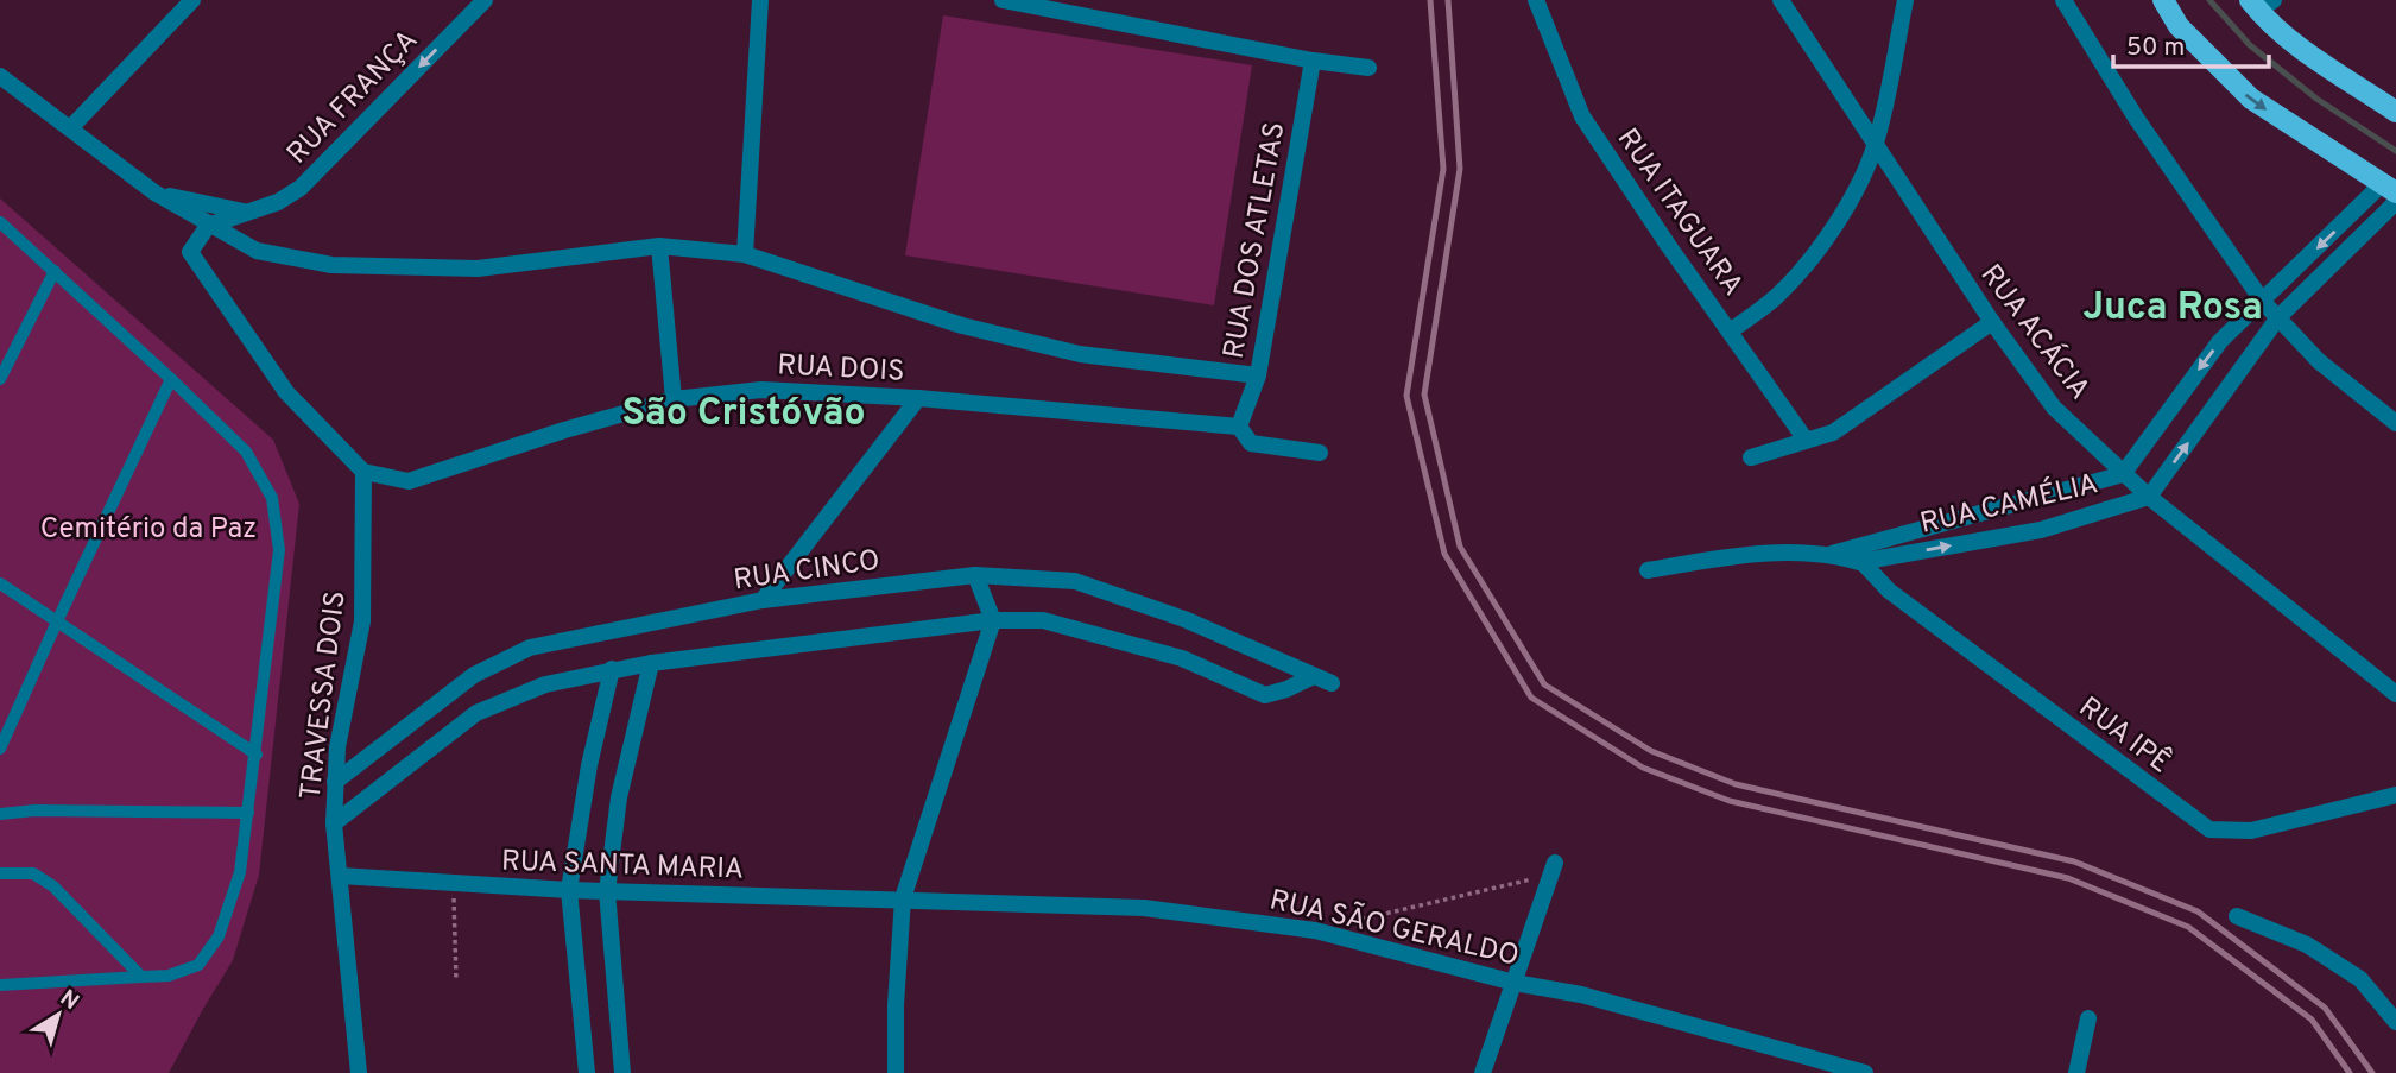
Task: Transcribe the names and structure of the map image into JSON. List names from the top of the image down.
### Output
{
  "streets": {
    "street": [
      "RUA FRANÇA",
      "RUA ITAGUARA",
      "RUA DOS ATLETAS",
      "RUA ACÁCIA",
      "RUA DOIS",
      "RUA CAMÉLIA",
      "RUA CINCO",
      "TRAVESSA DOIS",
      "RUA IPÊ",
      "RUA SANTA MARIA",
      "RUA SÃO GERALDO"
    ]
  },
  "crossings": [
    ["RUA DOS ATLETAS", "RUA DOIS"],
    ["RUA ACÁCIA", "RUA CAMÉLIA"],
    ["RUA DOIS", "TRAVESSA DOIS"],
    ["RUA CAMÉLIA", "RUA IPÊ"],
    ["RUA CINCO", "TRAVESSA DOIS"],
    ["TRAVESSA DOIS", "RUA SANTA MARIA"],
    ["RUA SANTA MARIA", "RUA SÃO GERALDO"]
  ],
  "one_way": ["RUA FRANÇA"],
  "districts": ["Juca Rosa", "São Cristóvão"],
  "parks": ["Cemitério da Paz"],
  "scale_bar": "50 m",
  "north": "top right"
}
